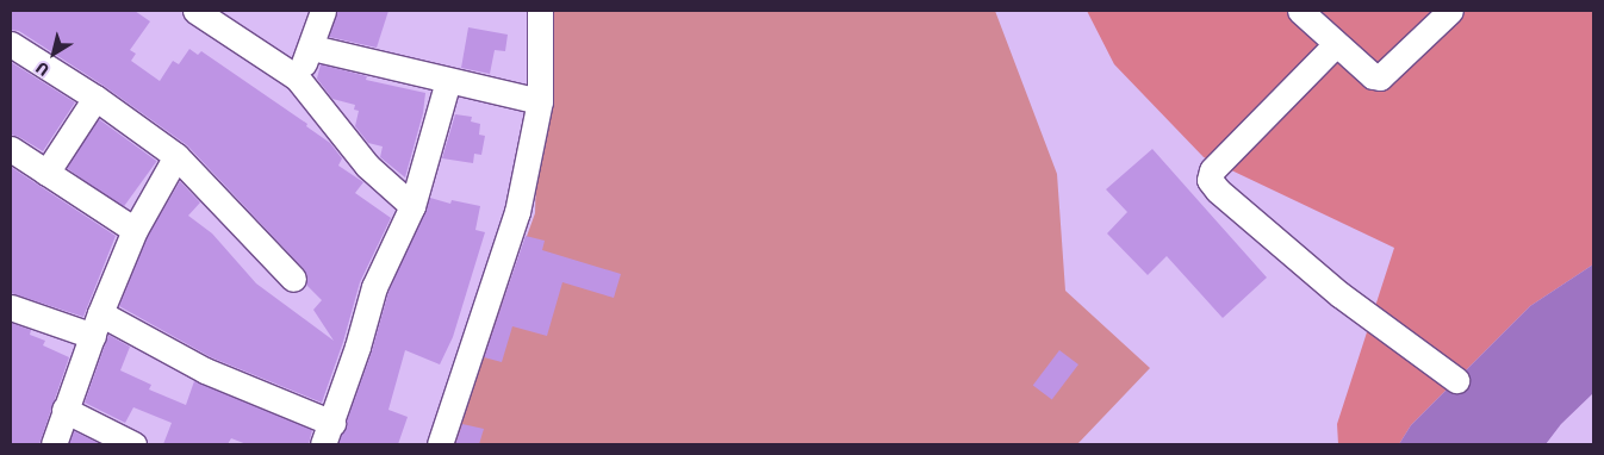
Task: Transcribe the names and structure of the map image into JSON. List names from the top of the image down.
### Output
{
  "north": "bottom left"
}
